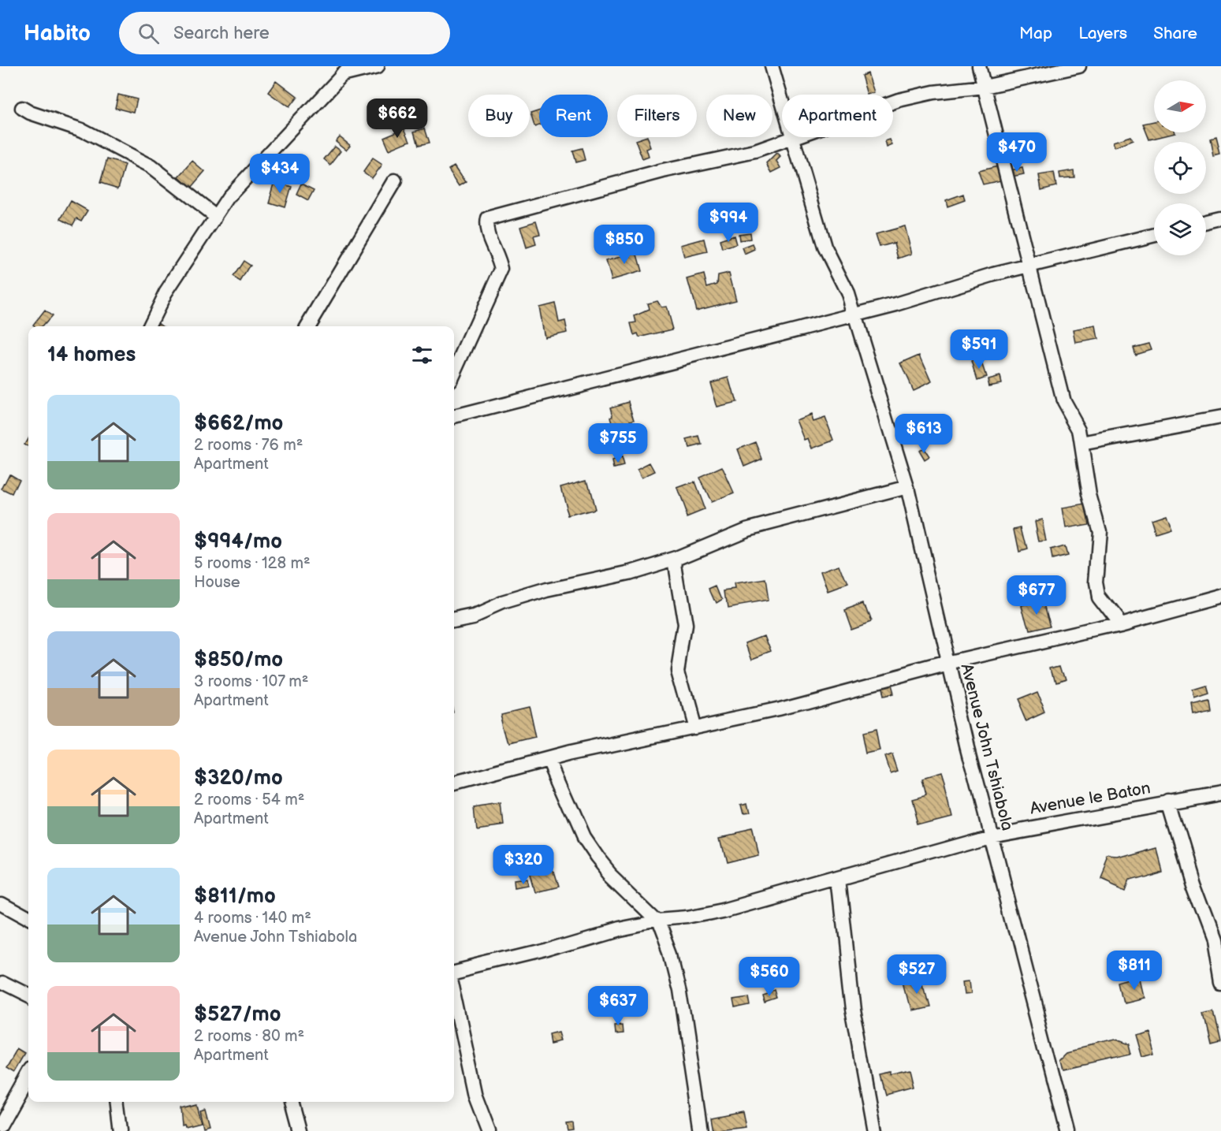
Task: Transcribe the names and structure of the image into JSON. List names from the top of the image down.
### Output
{
  "streets": {
    "street": ["Avenue John Tshiabola", "Avenue le Baton"]
  },
  "crossings": [
    ["Avenue John Tshiabola", "Avenue le Baton"]
  ],
  "north": "right",
  "page": {
    "header": "Habito",
    "search": "Search here",
    "nav": ["Map", "Layers", "Share"],
    "chip": [
      "Buy",
      "Rent",
      "Filters",
      "New",
      "Apartment"
    ],
    "price": [
      "$662",
      "$470",
      "$434",
      "$994",
      "$850",
      "$591",
      "$613",
      "$755",
      "$677",
      "$320",
      "$811",
      "$527",
      "$560",
      "$637"
    ],
    "heading": "14 homes",
    "list": [
      {
        "name": "$662/mo",
        "note": "2 rooms · 76 m² · Apartment"
      },
      {
        "name": "$994/mo",
        "note": "5 rooms · 128 m² · House"
      },
      {
        "name": "$850/mo",
        "note": "3 rooms · 107 m² · Apartment"
      },
      {
        "name": "$320/mo",
        "note": "2 rooms · 54 m² · Apartment"
      },
      {
        "name": "$811/mo",
        "note": "4 rooms · 140 m² · Avenue John Tshiabola"
      },
      {
        "name": "$527/mo",
        "note": "2 rooms · 80 m² · Apartment"
      }
    ]
  }
}
